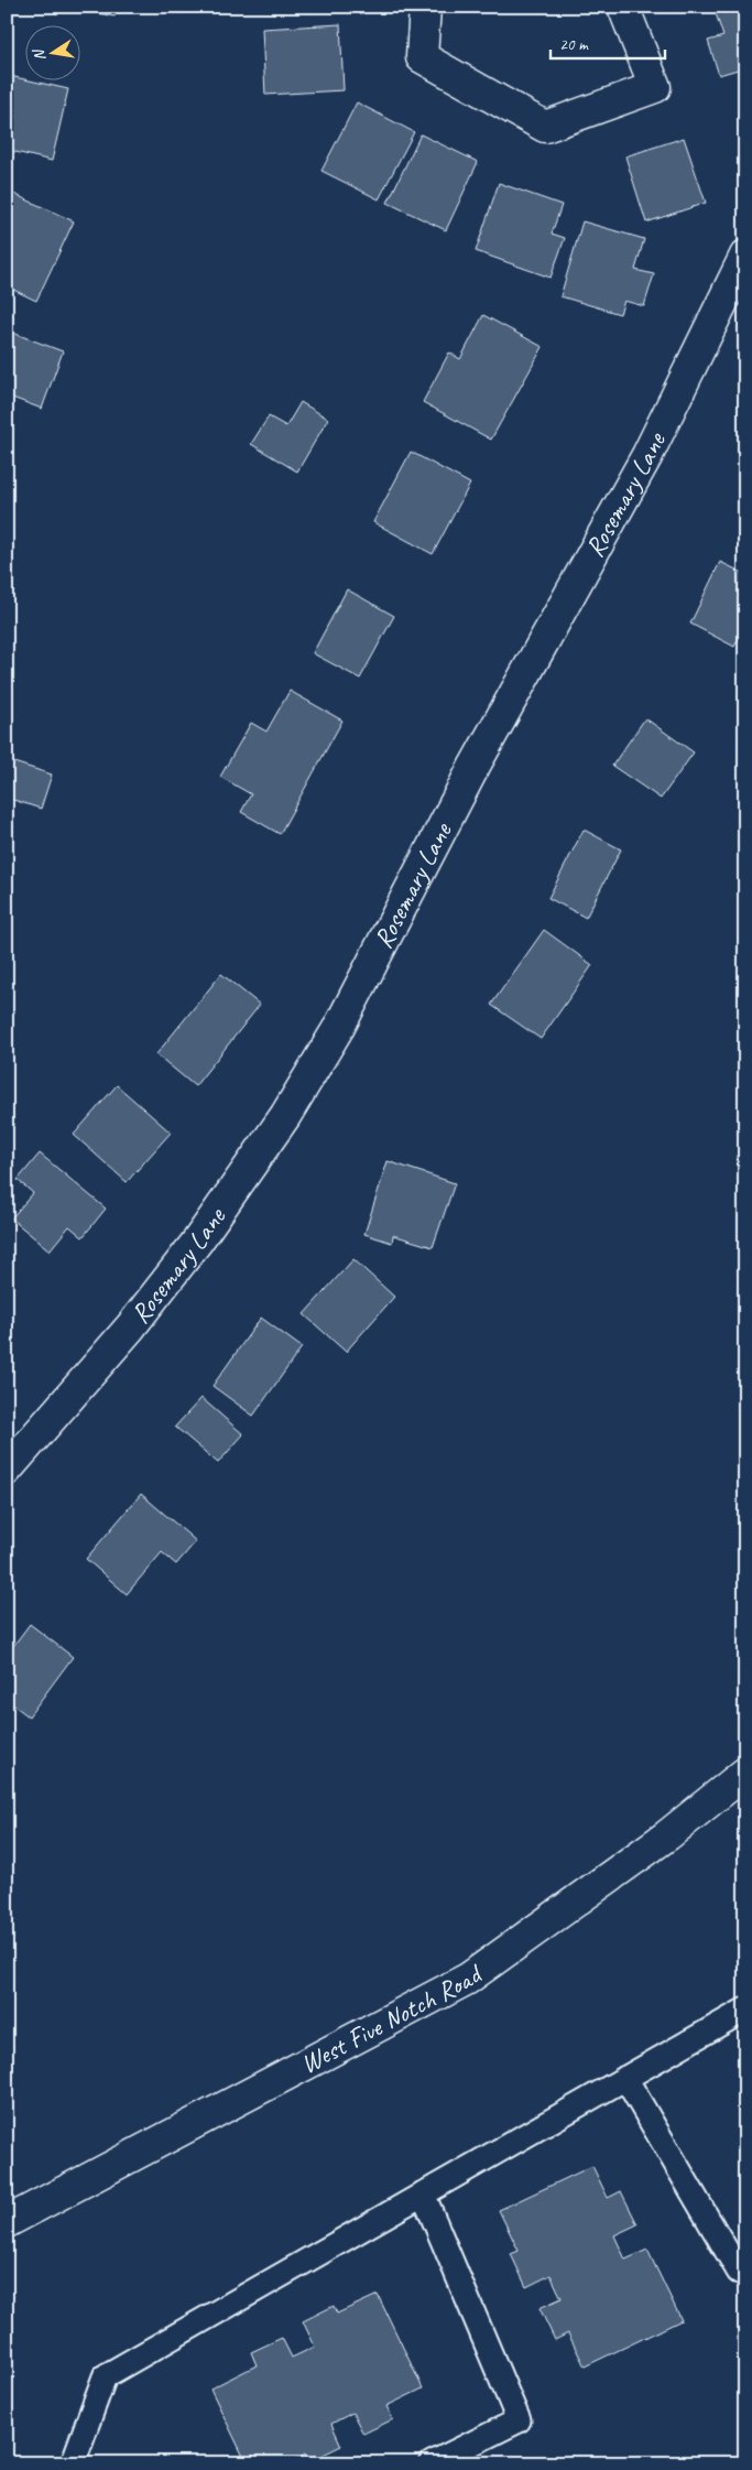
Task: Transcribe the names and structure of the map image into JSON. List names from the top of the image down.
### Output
{
  "streets": {
    "street": ["Rosemary Lane", "West Five Notch Road"]
  },
  "scale_bar": "20 m",
  "north": "left"
}
